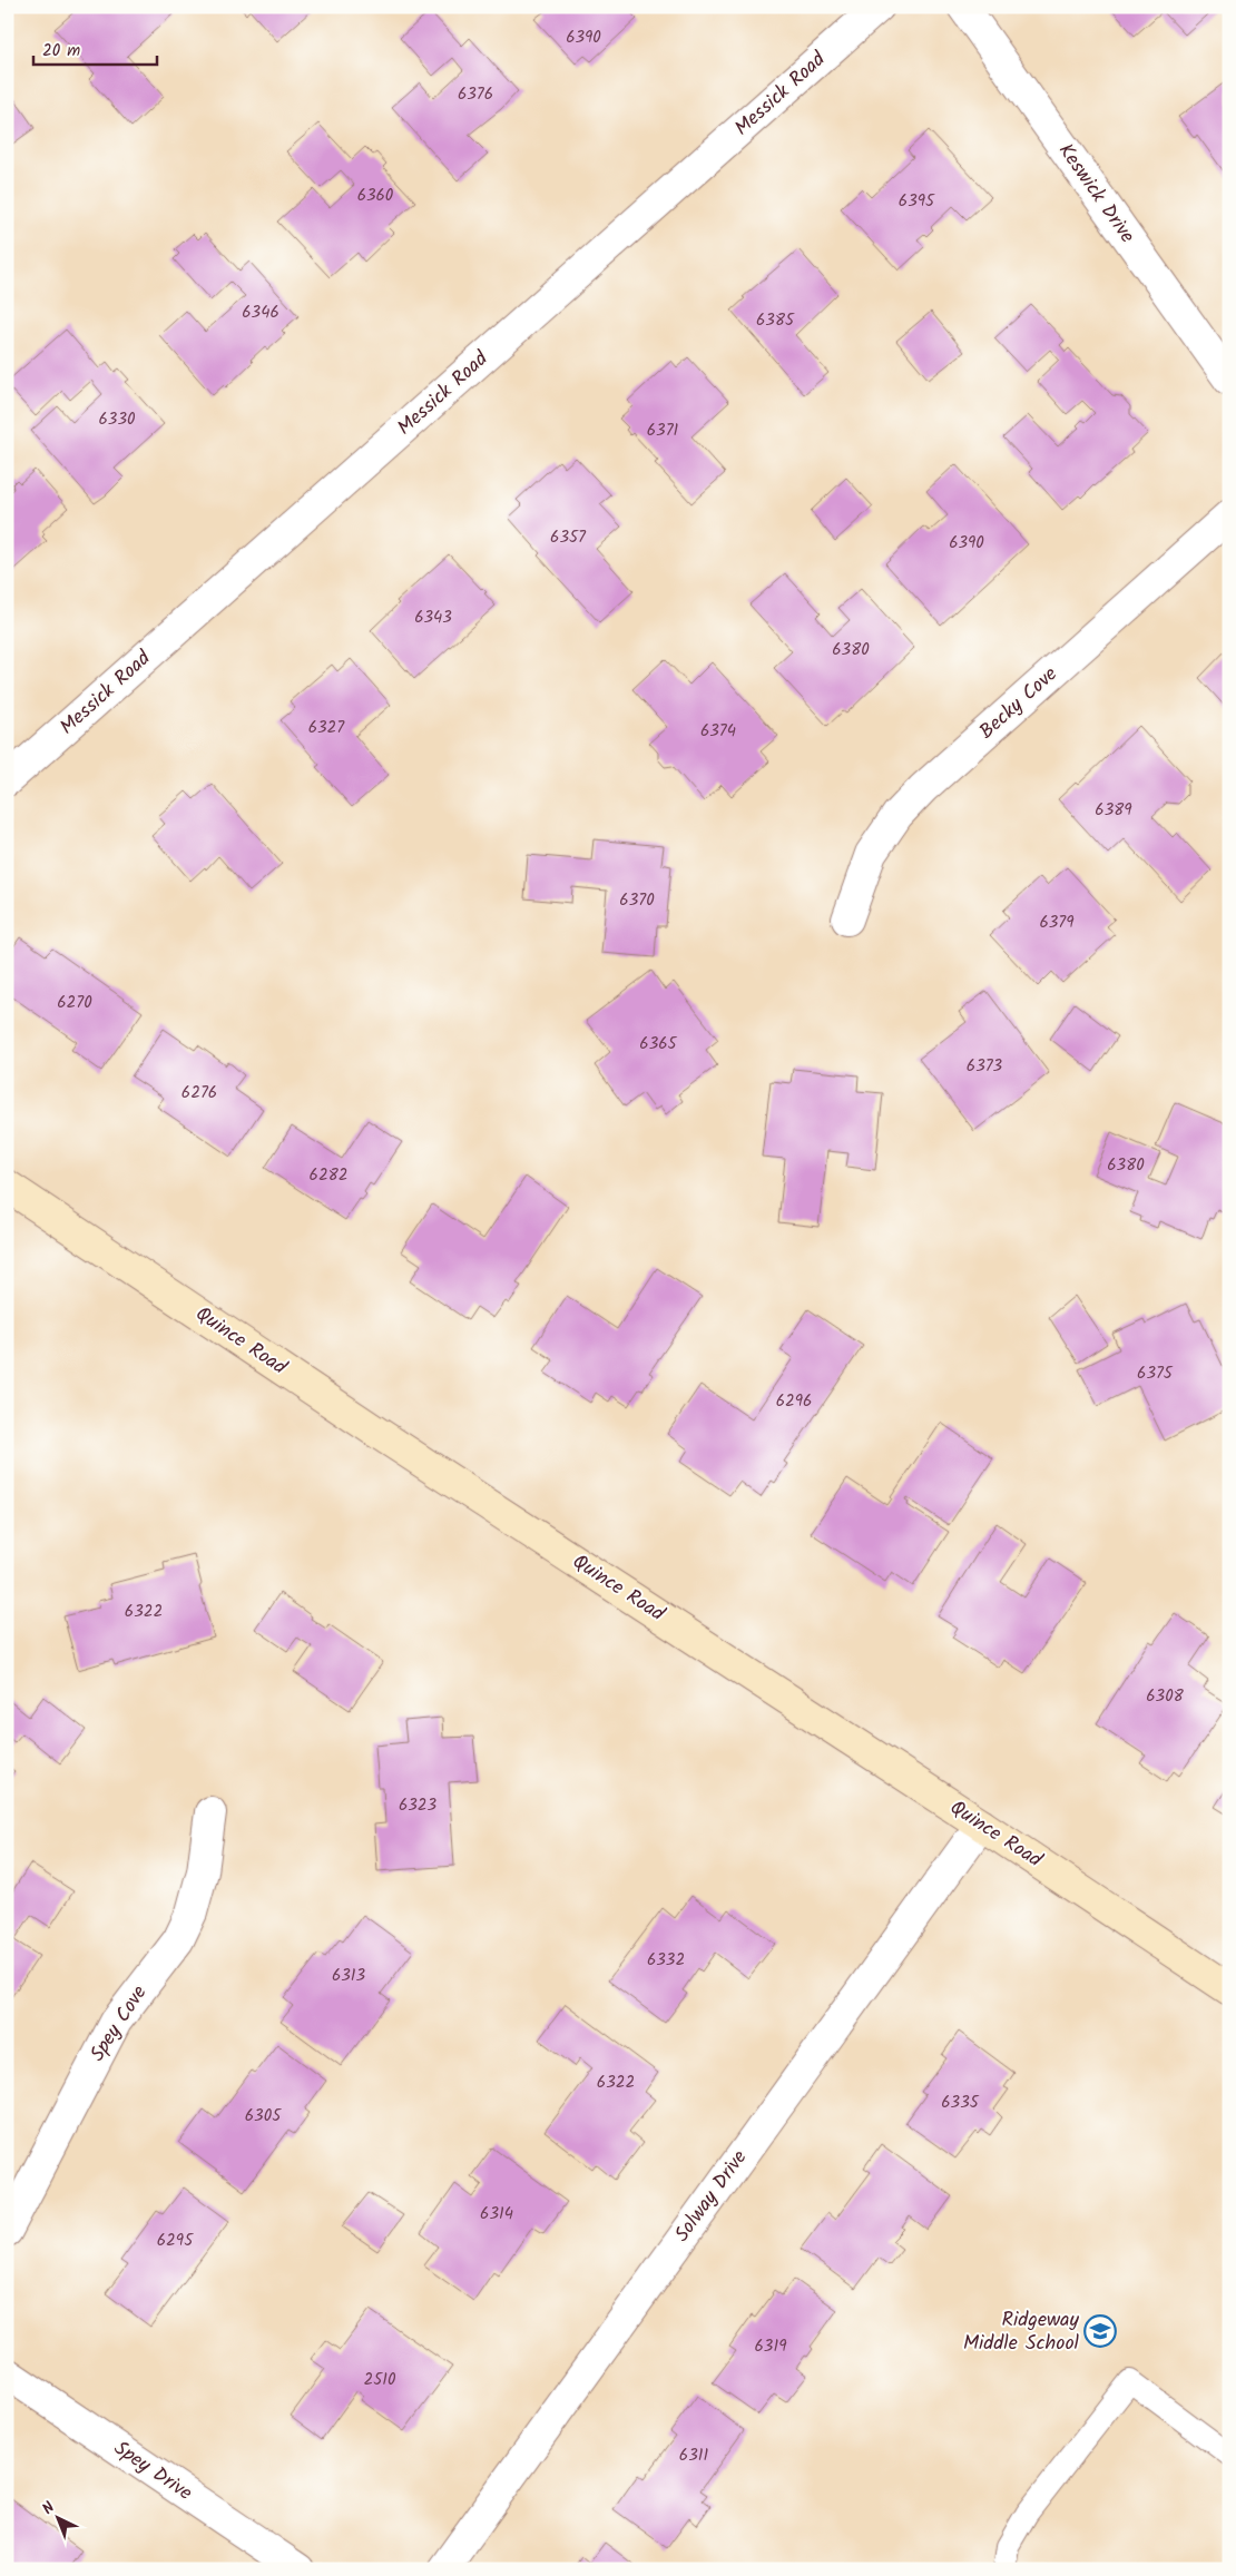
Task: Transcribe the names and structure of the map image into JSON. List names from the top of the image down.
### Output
{
  "streets": {
    "main road": ["Quince Road"],
    "street": [
      "Messick Road",
      "Keswick Drive",
      "Becky Cove",
      "Spey Cove",
      "Solway Drive",
      "Spey Drive"
    ]
  },
  "crossings": [
    ["Quince Road", "Solway Drive"]
  ],
  "places": {
    "school or university": ["Ridgeway Middle School"]
  },
  "house_numbers": [
    "6390",
    "6376",
    "6360",
    "6395",
    "6346",
    "6385",
    "6330",
    "6371",
    "6357",
    "6390",
    "6343",
    "6380",
    "6327",
    "6374",
    "6389",
    "6370",
    "6379",
    "6270",
    "6365",
    "6373",
    "6276",
    "6380",
    "6282",
    "6375",
    "6296",
    "6322",
    "6308",
    "6323",
    "6332",
    "6313",
    "6322",
    "6335",
    "6305",
    "6314",
    "6295",
    "6319",
    "2510",
    "6311"
  ],
  "scale_bar": "20 m",
  "north": "top left"
}
